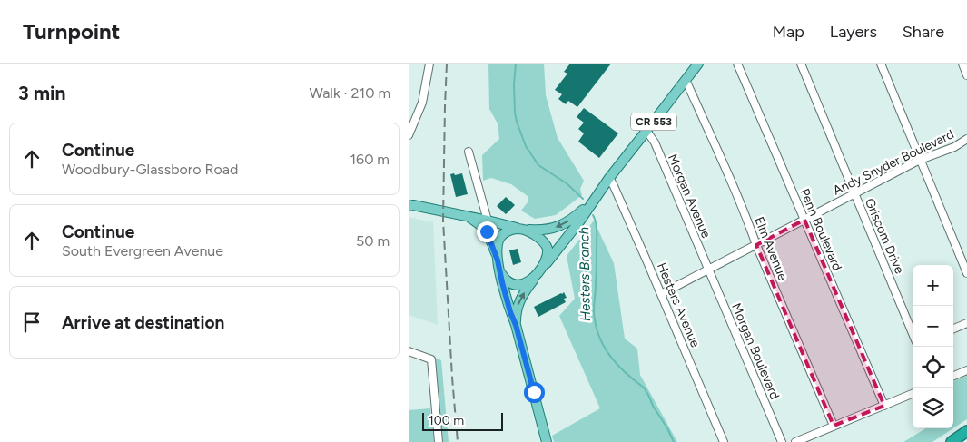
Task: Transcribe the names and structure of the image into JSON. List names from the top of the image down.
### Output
{
  "streets": {
    "main road": ["CR 553"],
    "street": [
      "Andy Snyder Boulevard",
      "Morgan Avenue",
      "Penn Boulevard",
      "Griscom Drive",
      "Elm Avenue",
      "Hesters Avenue",
      "Morgan Boulevard"
    ]
  },
  "crossings": [
    ["CR 553", "Morgan Avenue"],
    ["CR 553", "Elm Avenue"],
    ["CR 553", "Hesters Avenue"],
    ["Andy Snyder Boulevard", "Morgan Avenue"],
    ["Andy Snyder Boulevard", "Penn Boulevard"],
    ["Andy Snyder Boulevard", "Griscom Drive"],
    ["Andy Snyder Boulevard", "Elm Avenue"],
    ["Andy Snyder Boulevard", "Hesters Avenue"],
    ["Andy Snyder Boulevard", "Morgan Boulevard"],
    ["Morgan Avenue", "Morgan Boulevard"]
  ],
  "water": ["Hesters Branch"],
  "scale_bar": "100 m",
  "page": {
    "header": "Turnpoint",
    "nav": ["Map", "Layers", "Share"],
    "heading": ["3 min", "Walk · 210 m"],
    "list": [
      ["Continue", "Woodbury-Glassboro Road", "160 m"],
      ["Continue", "South Evergreen Avenue", "50 m"],
      "Arrive at destination"
    ],
    "map_buttons": ["+", "−"],
    "scale": "100 m"
  }
}
